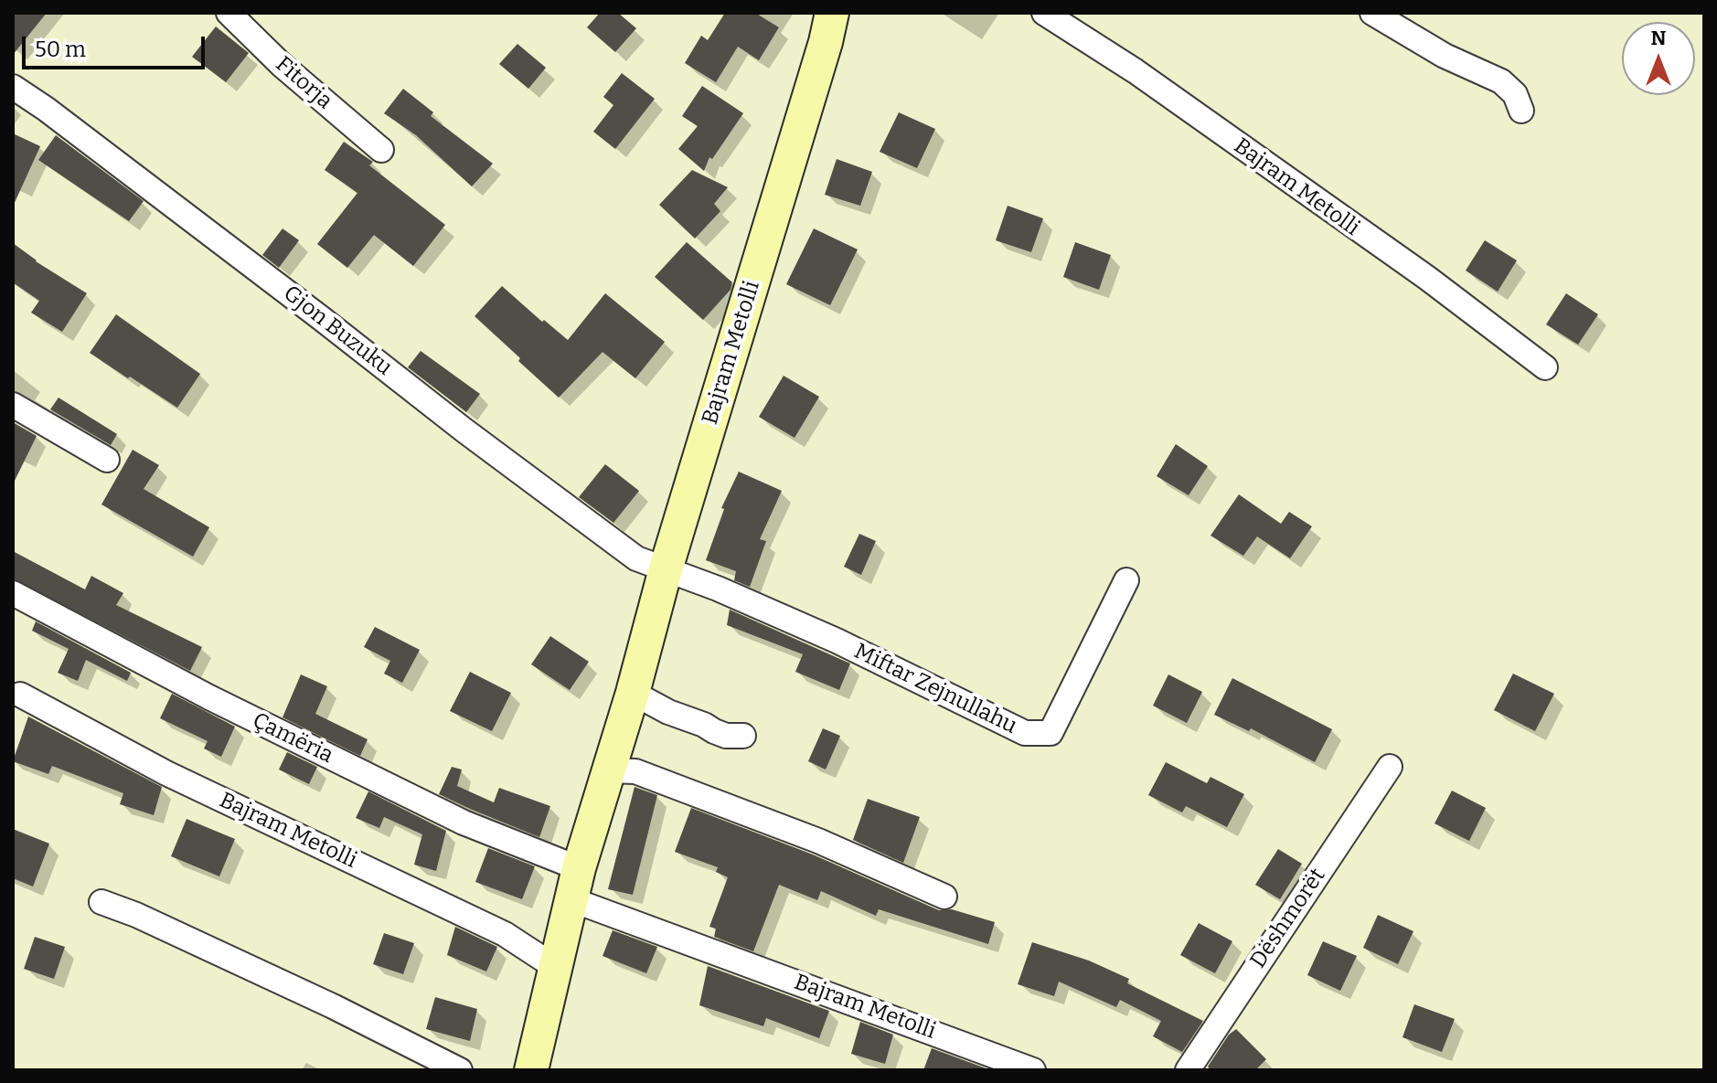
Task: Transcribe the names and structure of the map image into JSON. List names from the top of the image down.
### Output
{
  "streets": {
    "main road": ["Bajram Metolli"],
    "street": [
      "Fitorja",
      "Gjon Buzuku",
      "Miftar Zejnullahu",
      "Çamëria",
      "Dëshmorët"
    ]
  },
  "crossings": [
    ["Bajram Metolli", "Gjon Buzuku"],
    ["Bajram Metolli", "Miftar Zejnullahu"],
    ["Bajram Metolli", "Çamëria"],
    ["Gjon Buzuku", "Miftar Zejnullahu"]
  ],
  "scale_bar": "50 m",
  "north": "top"
}
